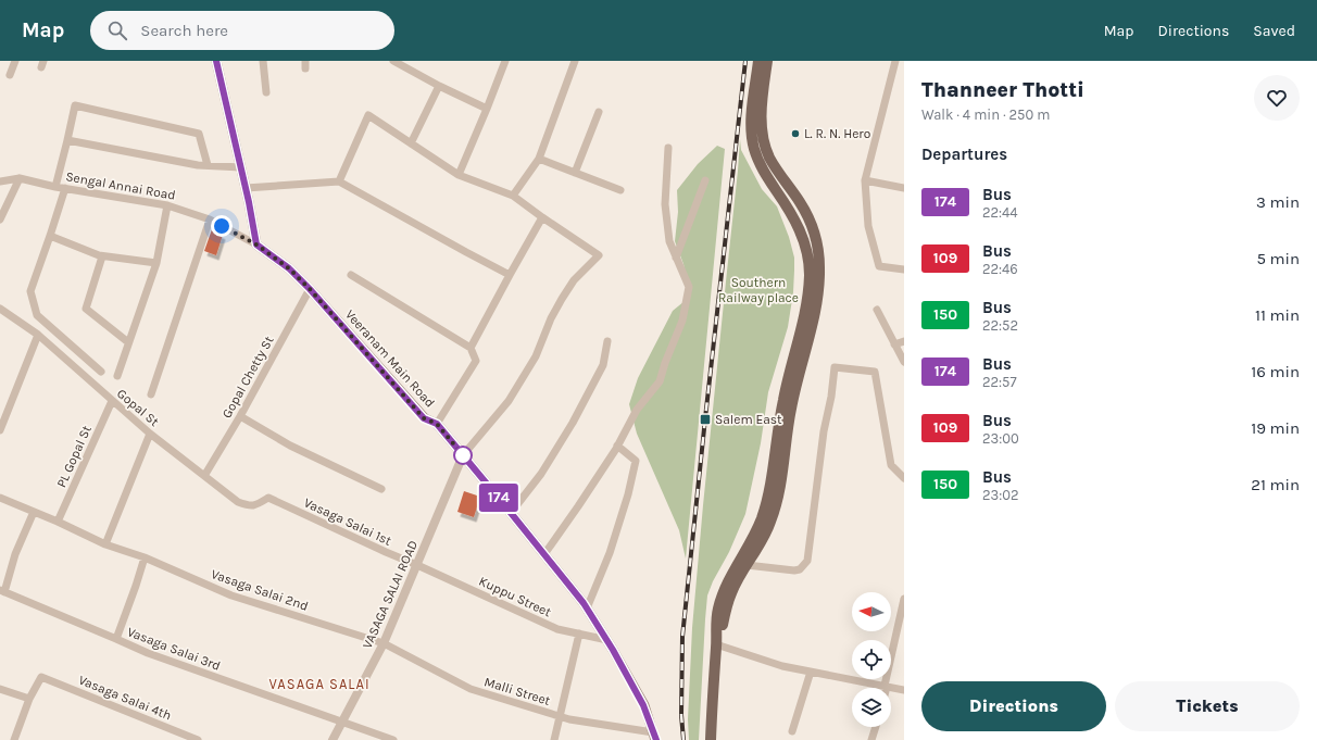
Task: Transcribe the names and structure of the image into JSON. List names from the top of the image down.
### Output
{
  "streets": {
    "main road": ["Veeranam Main Road"],
    "street": [
      "Sengal Annai Road",
      "Gopal Chetty St",
      "Gopal St",
      "PL Gopal St",
      "Vasaga Salai 1st",
      "Vasaga Salai 2nd",
      "VASAGA SALAI ROAD",
      "Kuppu Street",
      "Vasaga Salai 3rd",
      "Malli Street",
      "Vasaga Salai 4th"
    ]
  },
  "crossings": [
    ["Sengal Annai Road", "Veeranam Main Road"],
    ["Veeranam Main Road", "Gopal Chetty St"],
    ["Veeranam Main Road", "VASAGA SALAI ROAD"],
    ["Veeranam Main Road", "Kuppu Street"],
    ["Veeranam Main Road", "Malli Street"],
    ["Gopal Chetty St", "Gopal St"],
    ["Gopal St", "PL Gopal St"],
    ["Gopal St", "Vasaga Salai 1st"],
    ["PL Gopal St", "Vasaga Salai 2nd"],
    ["Vasaga Salai 1st", "VASAGA SALAI ROAD"],
    ["Vasaga Salai 1st", "Kuppu Street"],
    ["Vasaga Salai 2nd", "VASAGA SALAI ROAD"],
    ["Vasaga Salai 2nd", "Malli Street"],
    ["VASAGA SALAI ROAD", "Kuppu Street"],
    ["VASAGA SALAI ROAD", "Vasaga Salai 3rd"],
    ["VASAGA SALAI ROAD", "Malli Street"]
  ],
  "districts": ["VASAGA SALAI"],
  "parks": ["Southern Railway place"],
  "places": {
    "other": ["L. R. N. Hero"],
    "transit": ["Salem East"]
  },
  "lines": ["bus line 174"],
  "north": "left",
  "page": {
    "header": "Map",
    "search": "Search here",
    "nav": ["Map", "Directions", "Saved"],
    "on_map": "174",
    "heading": [
      ["Thanneer Thotti", "Walk · 4 min · 250 m"],
      "Departures"
    ],
    "list": [
      {
        "mark": "174",
        "name": "Bus",
        "note": "22:44",
        "value": "3 min"
      },
      {
        "mark": "109",
        "name": "Bus",
        "note": "22:46",
        "value": "5 min"
      },
      {
        "mark": "150",
        "name": "Bus",
        "note": "22:52",
        "value": "11 min"
      },
      {
        "mark": "174",
        "name": "Bus",
        "note": "22:57",
        "value": "16 min"
      },
      {
        "mark": "109",
        "name": "Bus",
        "note": "23:00",
        "value": "19 min"
      },
      {
        "mark": "150",
        "name": "Bus",
        "note": "23:02",
        "value": "21 min"
      }
    ],
    "buttons": ["Directions", "Tickets"]
  }
}
